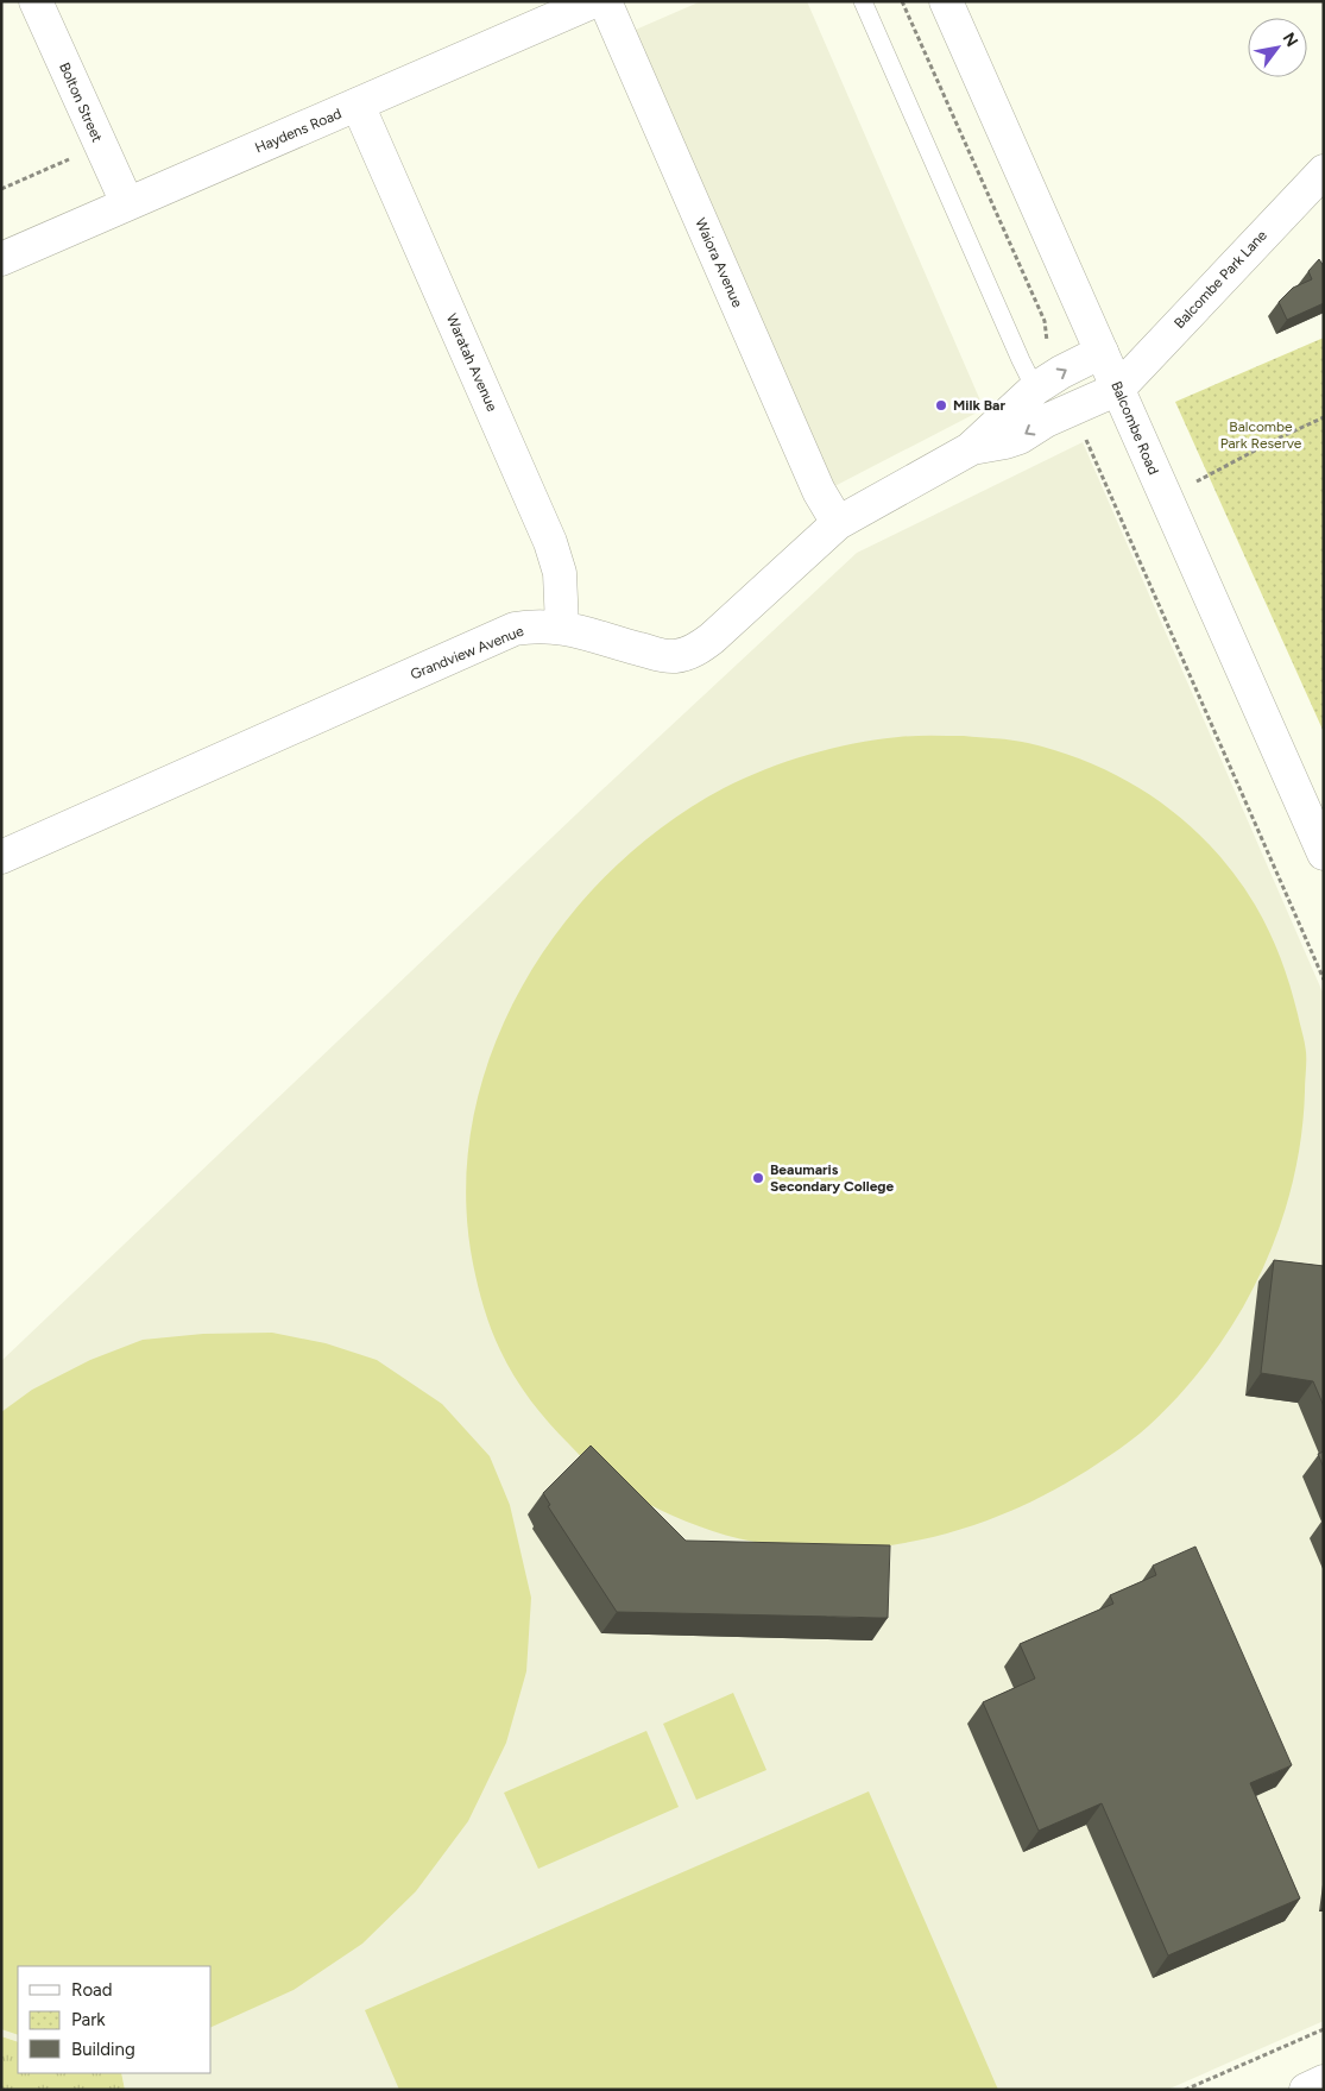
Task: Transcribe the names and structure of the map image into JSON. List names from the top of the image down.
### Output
{
  "streets": {
    "street": [
      "Bolton Street",
      "Haydens Road",
      "Waiora Avenue",
      "Balcombe Park Lane",
      "Waratah Avenue",
      "Balcombe Road",
      "Grandview Avenue"
    ]
  },
  "crossings": [
    ["Bolton Street", "Haydens Road"],
    ["Haydens Road", "Waratah Avenue"],
    ["Waiora Avenue", "Grandview Avenue"],
    ["Balcombe Park Lane", "Balcombe Road"],
    ["Balcombe Park Lane", "Grandview Avenue"],
    ["Waratah Avenue", "Grandview Avenue"],
    ["Balcombe Road", "Grandview Avenue"]
  ],
  "parks": ["Balcombe Park Reserve"],
  "places": ["Milk Bar", "Beaumaris Secondary College"],
  "legend": ["Road", "Park", "Building"],
  "north": "top right"
}
